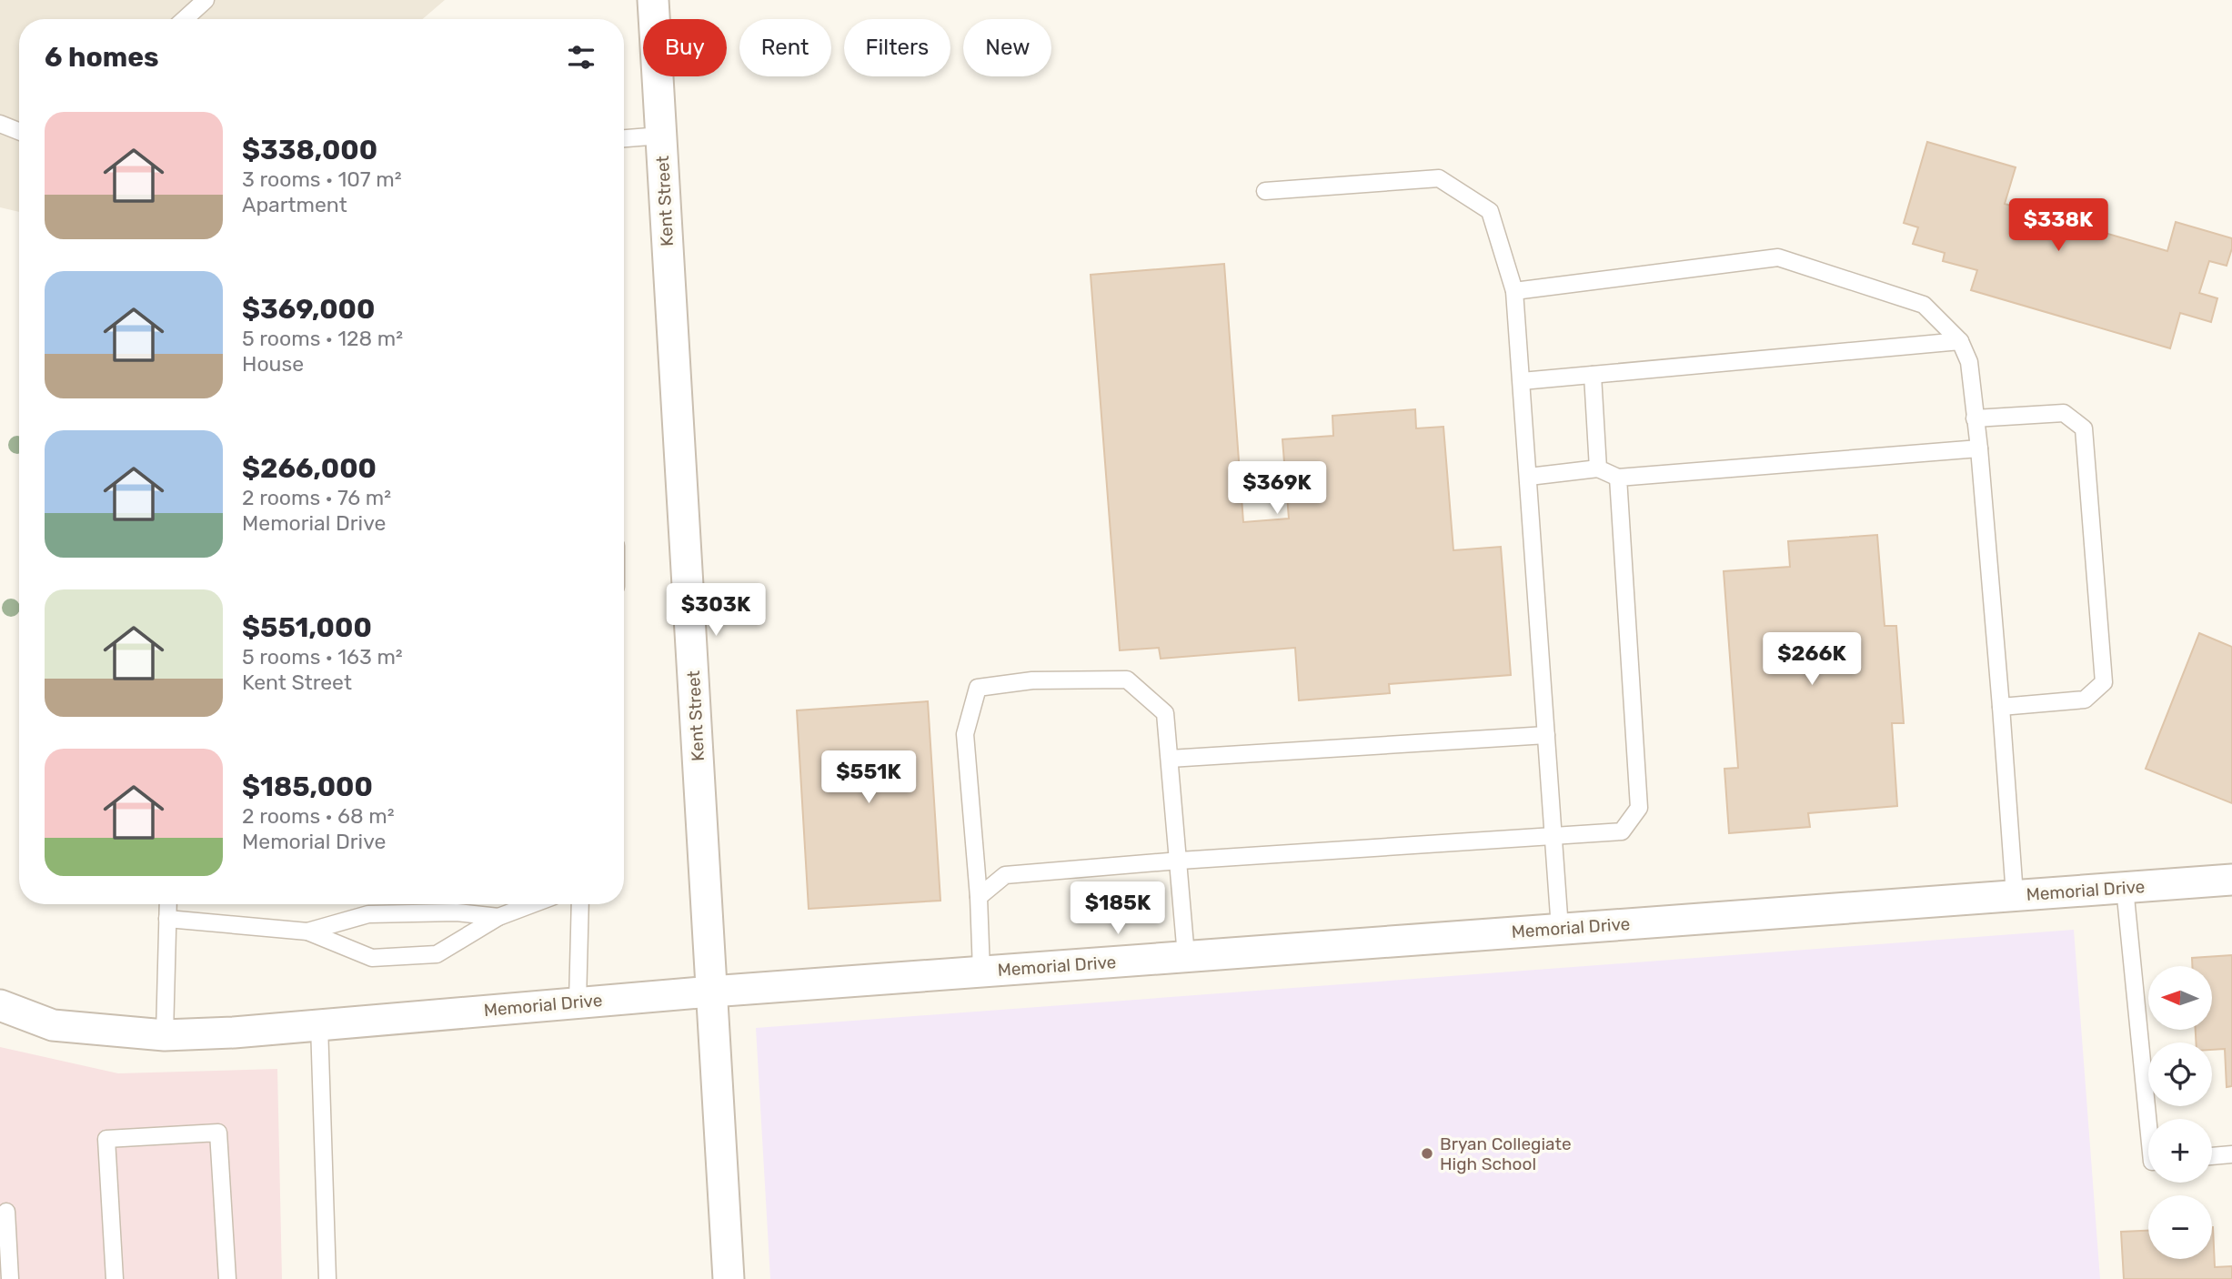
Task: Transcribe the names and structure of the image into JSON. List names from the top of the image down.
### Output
{
  "streets": {
    "street": ["Kent Street", "Memorial Drive"]
  },
  "crossings": [
    ["Kent Street", "Memorial Drive"]
  ],
  "places": ["Bryan Collegiate High School"],
  "north": "left",
  "page": {
    "chip": [
      "Buy",
      "Rent",
      "Filters",
      "New"
    ],
    "heading": "6 homes",
    "list": [
      {
        "name": "$338,000",
        "note": "3 rooms · 107 m² · Apartment"
      },
      {
        "name": "$369,000",
        "note": "5 rooms · 128 m² · House"
      },
      {
        "name": "$266,000",
        "note": "2 rooms · 76 m² · Memorial Drive"
      },
      {
        "name": "$551,000",
        "note": "5 rooms · 163 m² · Kent Street"
      },
      {
        "name": "$185,000",
        "note": "2 rooms · 68 m² · Memorial Drive"
      }
    ],
    "price": [
      "$338K",
      "$369K",
      "$303K",
      "$266K",
      "$551K",
      "$185K"
    ],
    "map_buttons": ["+", "−"]
  }
}
